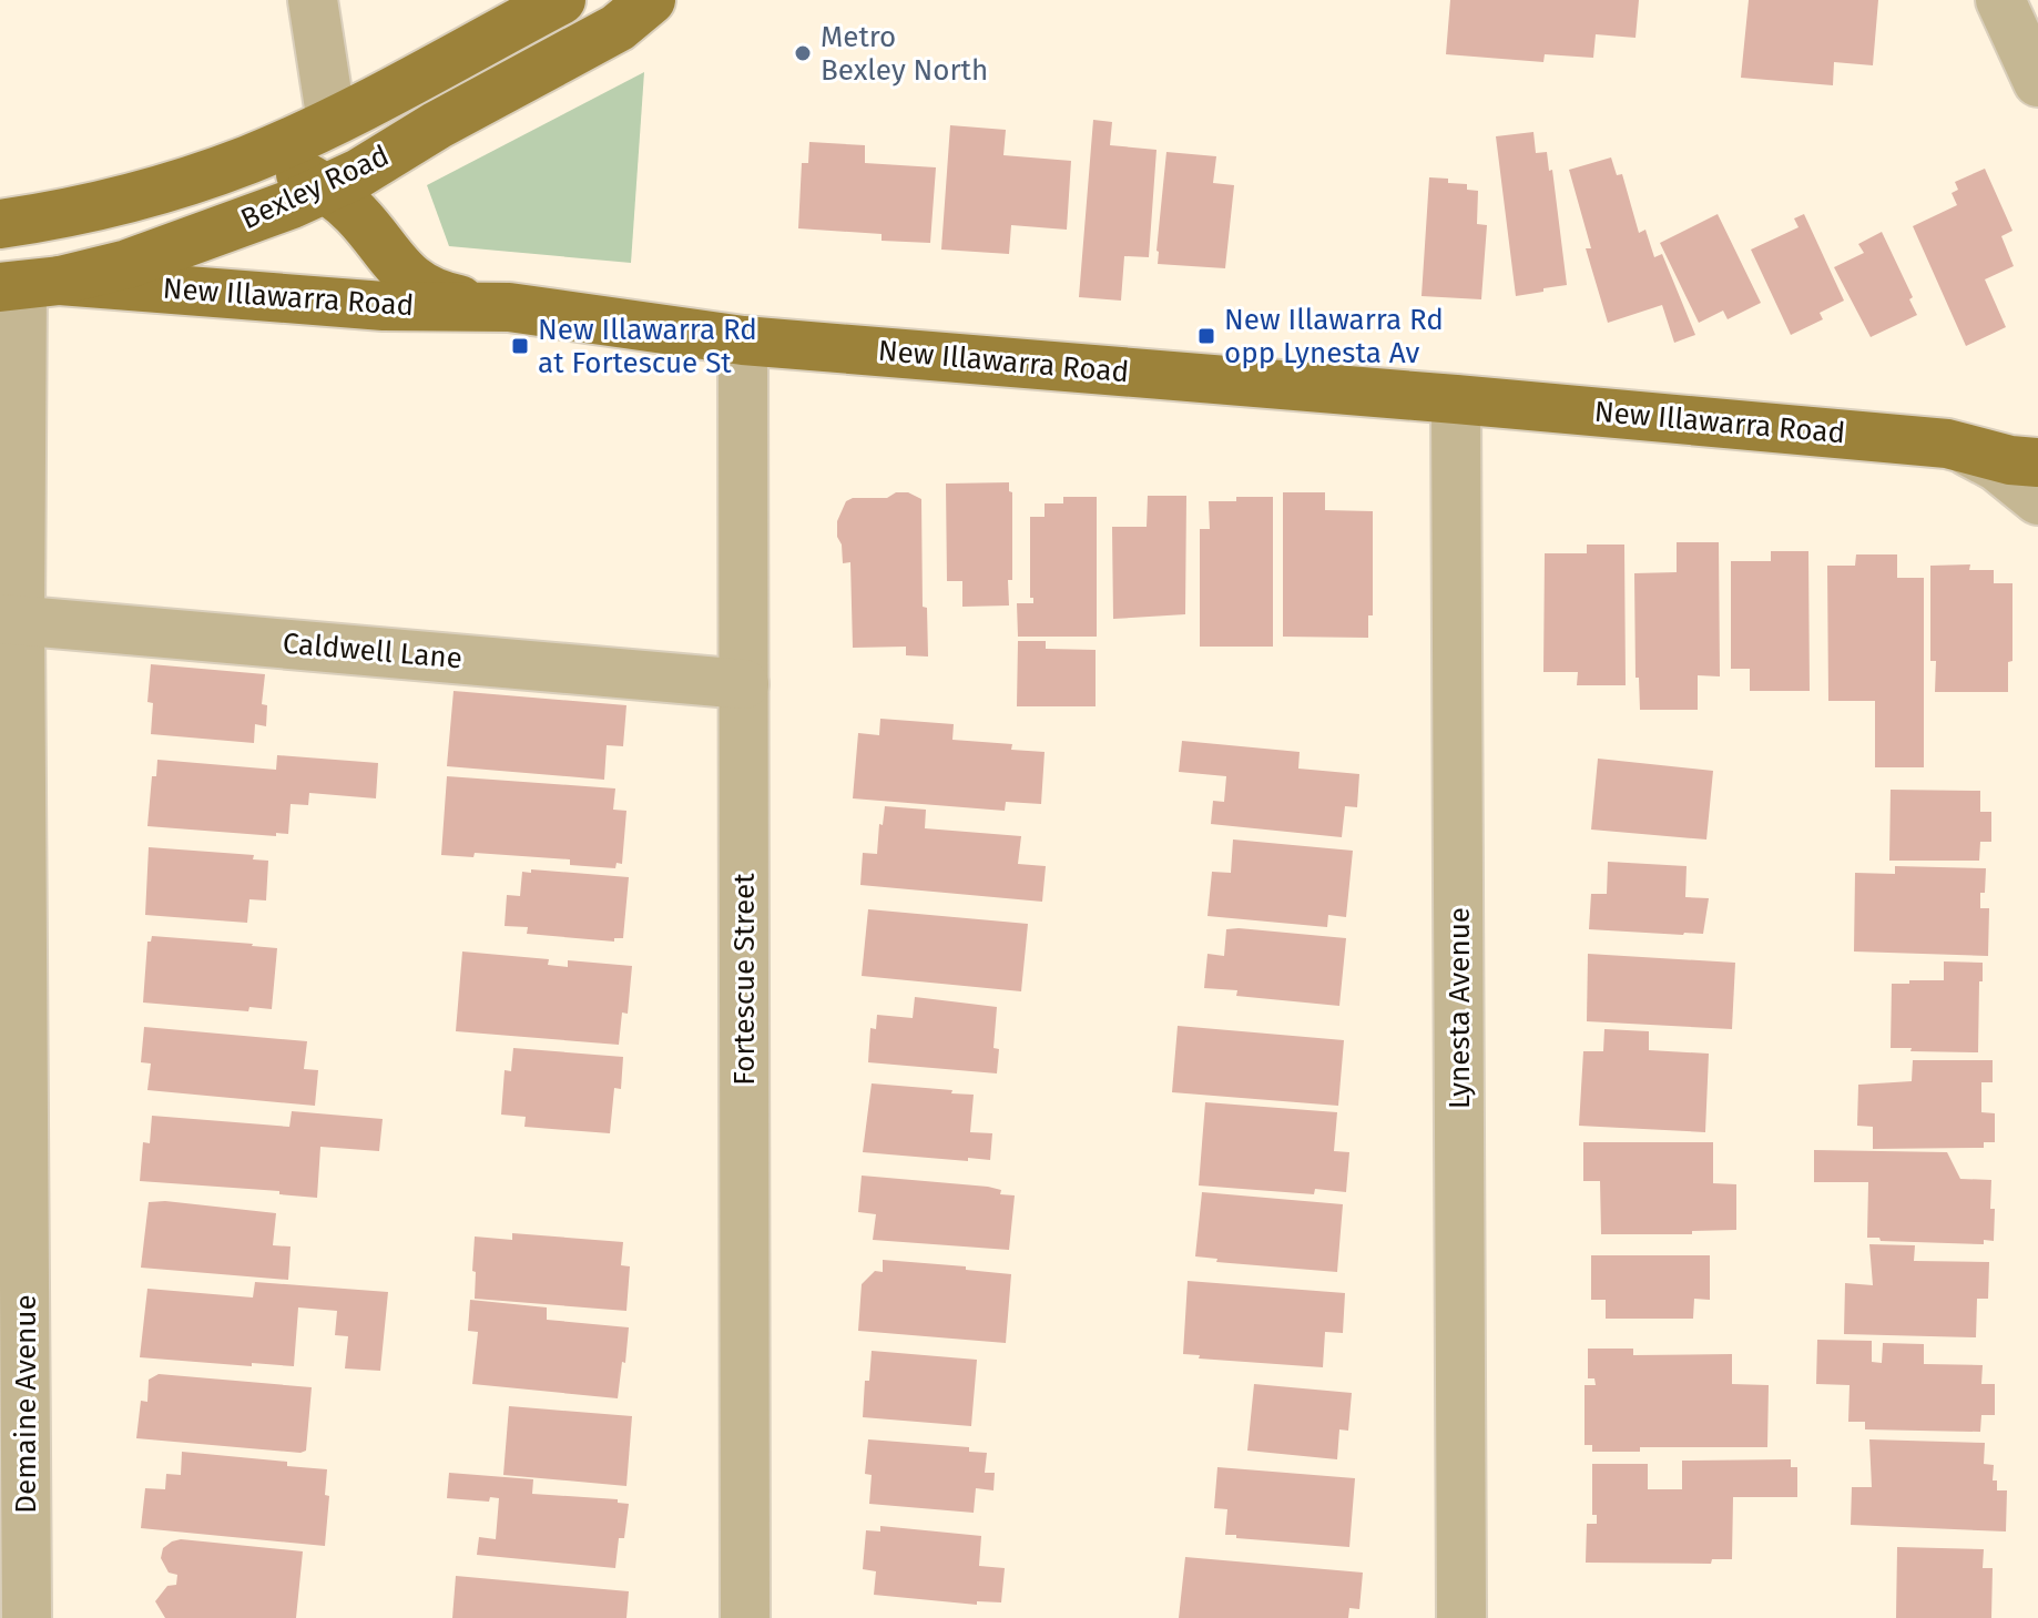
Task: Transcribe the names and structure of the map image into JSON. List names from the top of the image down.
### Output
{
  "streets": {
    "main road": ["Bexley Road", "New Illawarra Road"],
    "street": [
      "Caldwell Lane",
      "Fortescue Street",
      "Lynesta Avenue",
      "Demaine Avenue"
    ]
  },
  "crossings": [
    ["Bexley Road", "New Illawarra Road"],
    ["Bexley Road", "Demaine Avenue"],
    ["New Illawarra Road", "Fortescue Street"],
    ["New Illawarra Road", "Lynesta Avenue"],
    ["New Illawarra Road", "Demaine Avenue"],
    ["Caldwell Lane", "Fortescue Street"],
    ["Caldwell Lane", "Demaine Avenue"]
  ],
  "places": {
    "other": ["Metro Bexley North"],
    "transit": ["New Illawarra Rd opp Lynesta Av", "New Illawarra Rd at Fortescue St"]
  }
}
